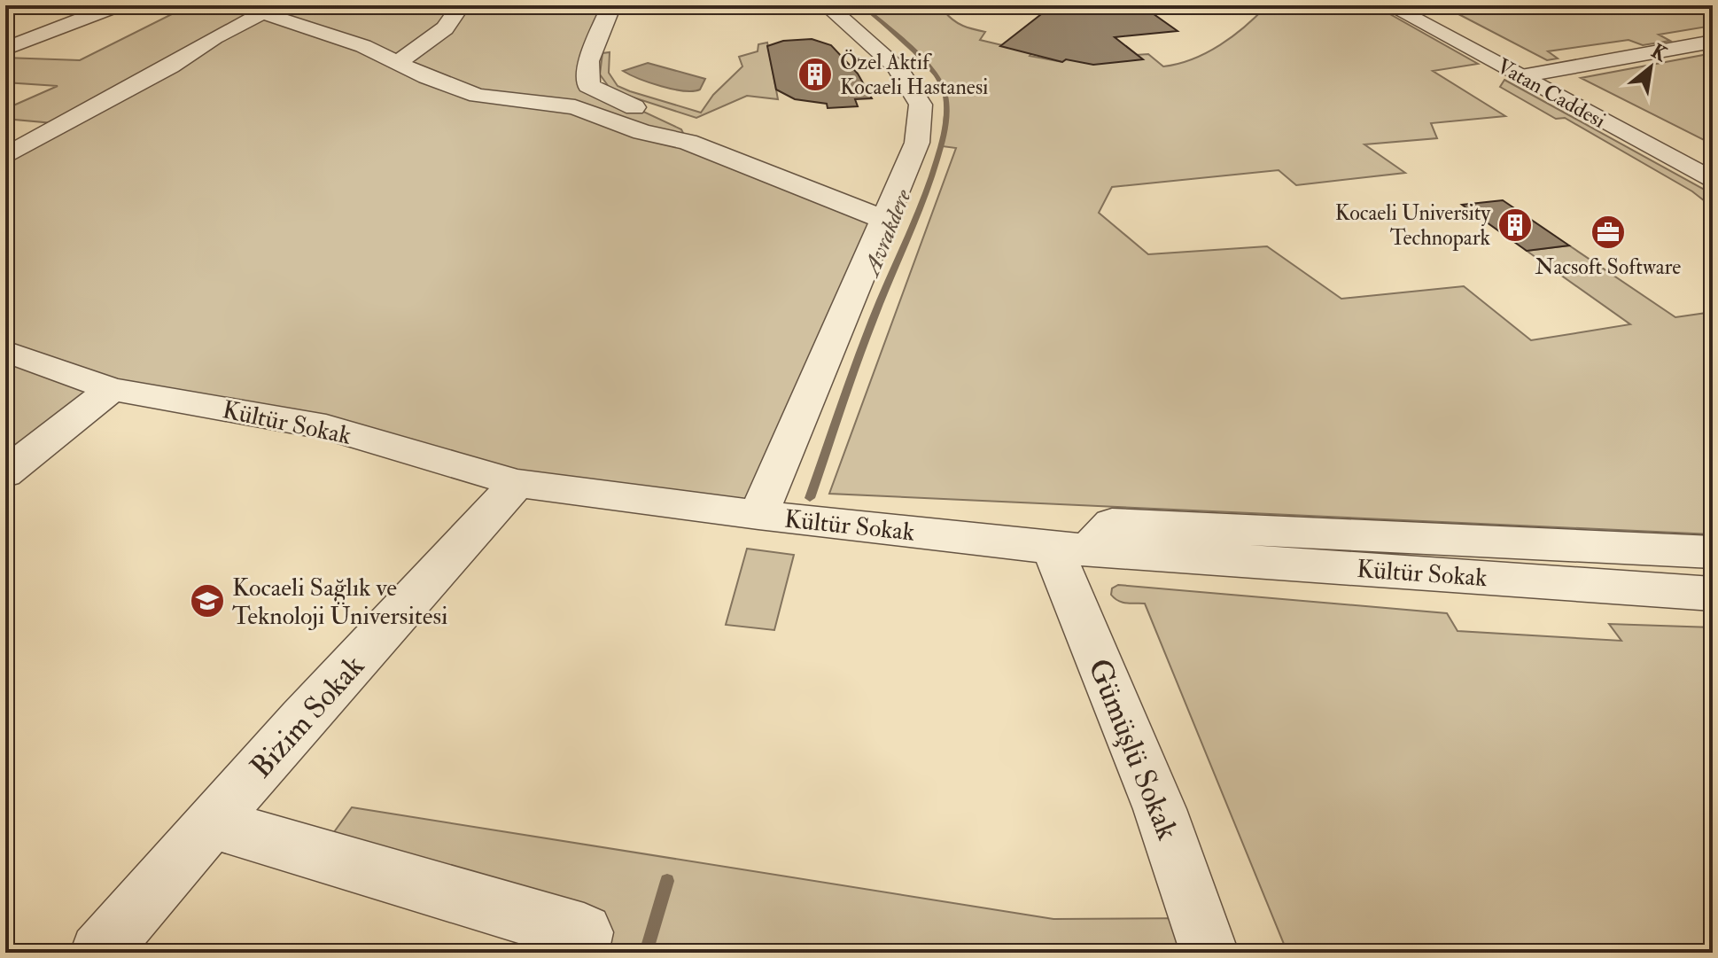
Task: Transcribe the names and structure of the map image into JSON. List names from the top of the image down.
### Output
{
  "streets": {
    "street": [
      "Vatan Caddesi",
      "Kültür Sokak",
      "Bizim Sokak",
      "Gümüşlü Sokak"
    ]
  },
  "crossings": [
    ["Kültür Sokak", "Bizim Sokak"],
    ["Kültür Sokak", "Gümüşlü Sokak"]
  ],
  "water": ["Avrakdere"],
  "places": {
    "building": ["Özel Aktif Kocaeli Hastanesi", "Kocaeli University Technopark"],
    "office": ["Nacsoft Software"],
    "school or university": ["Kocaeli Sağlık ve Teknoloji Üniversitesi"]
  },
  "north": "top right"
}
